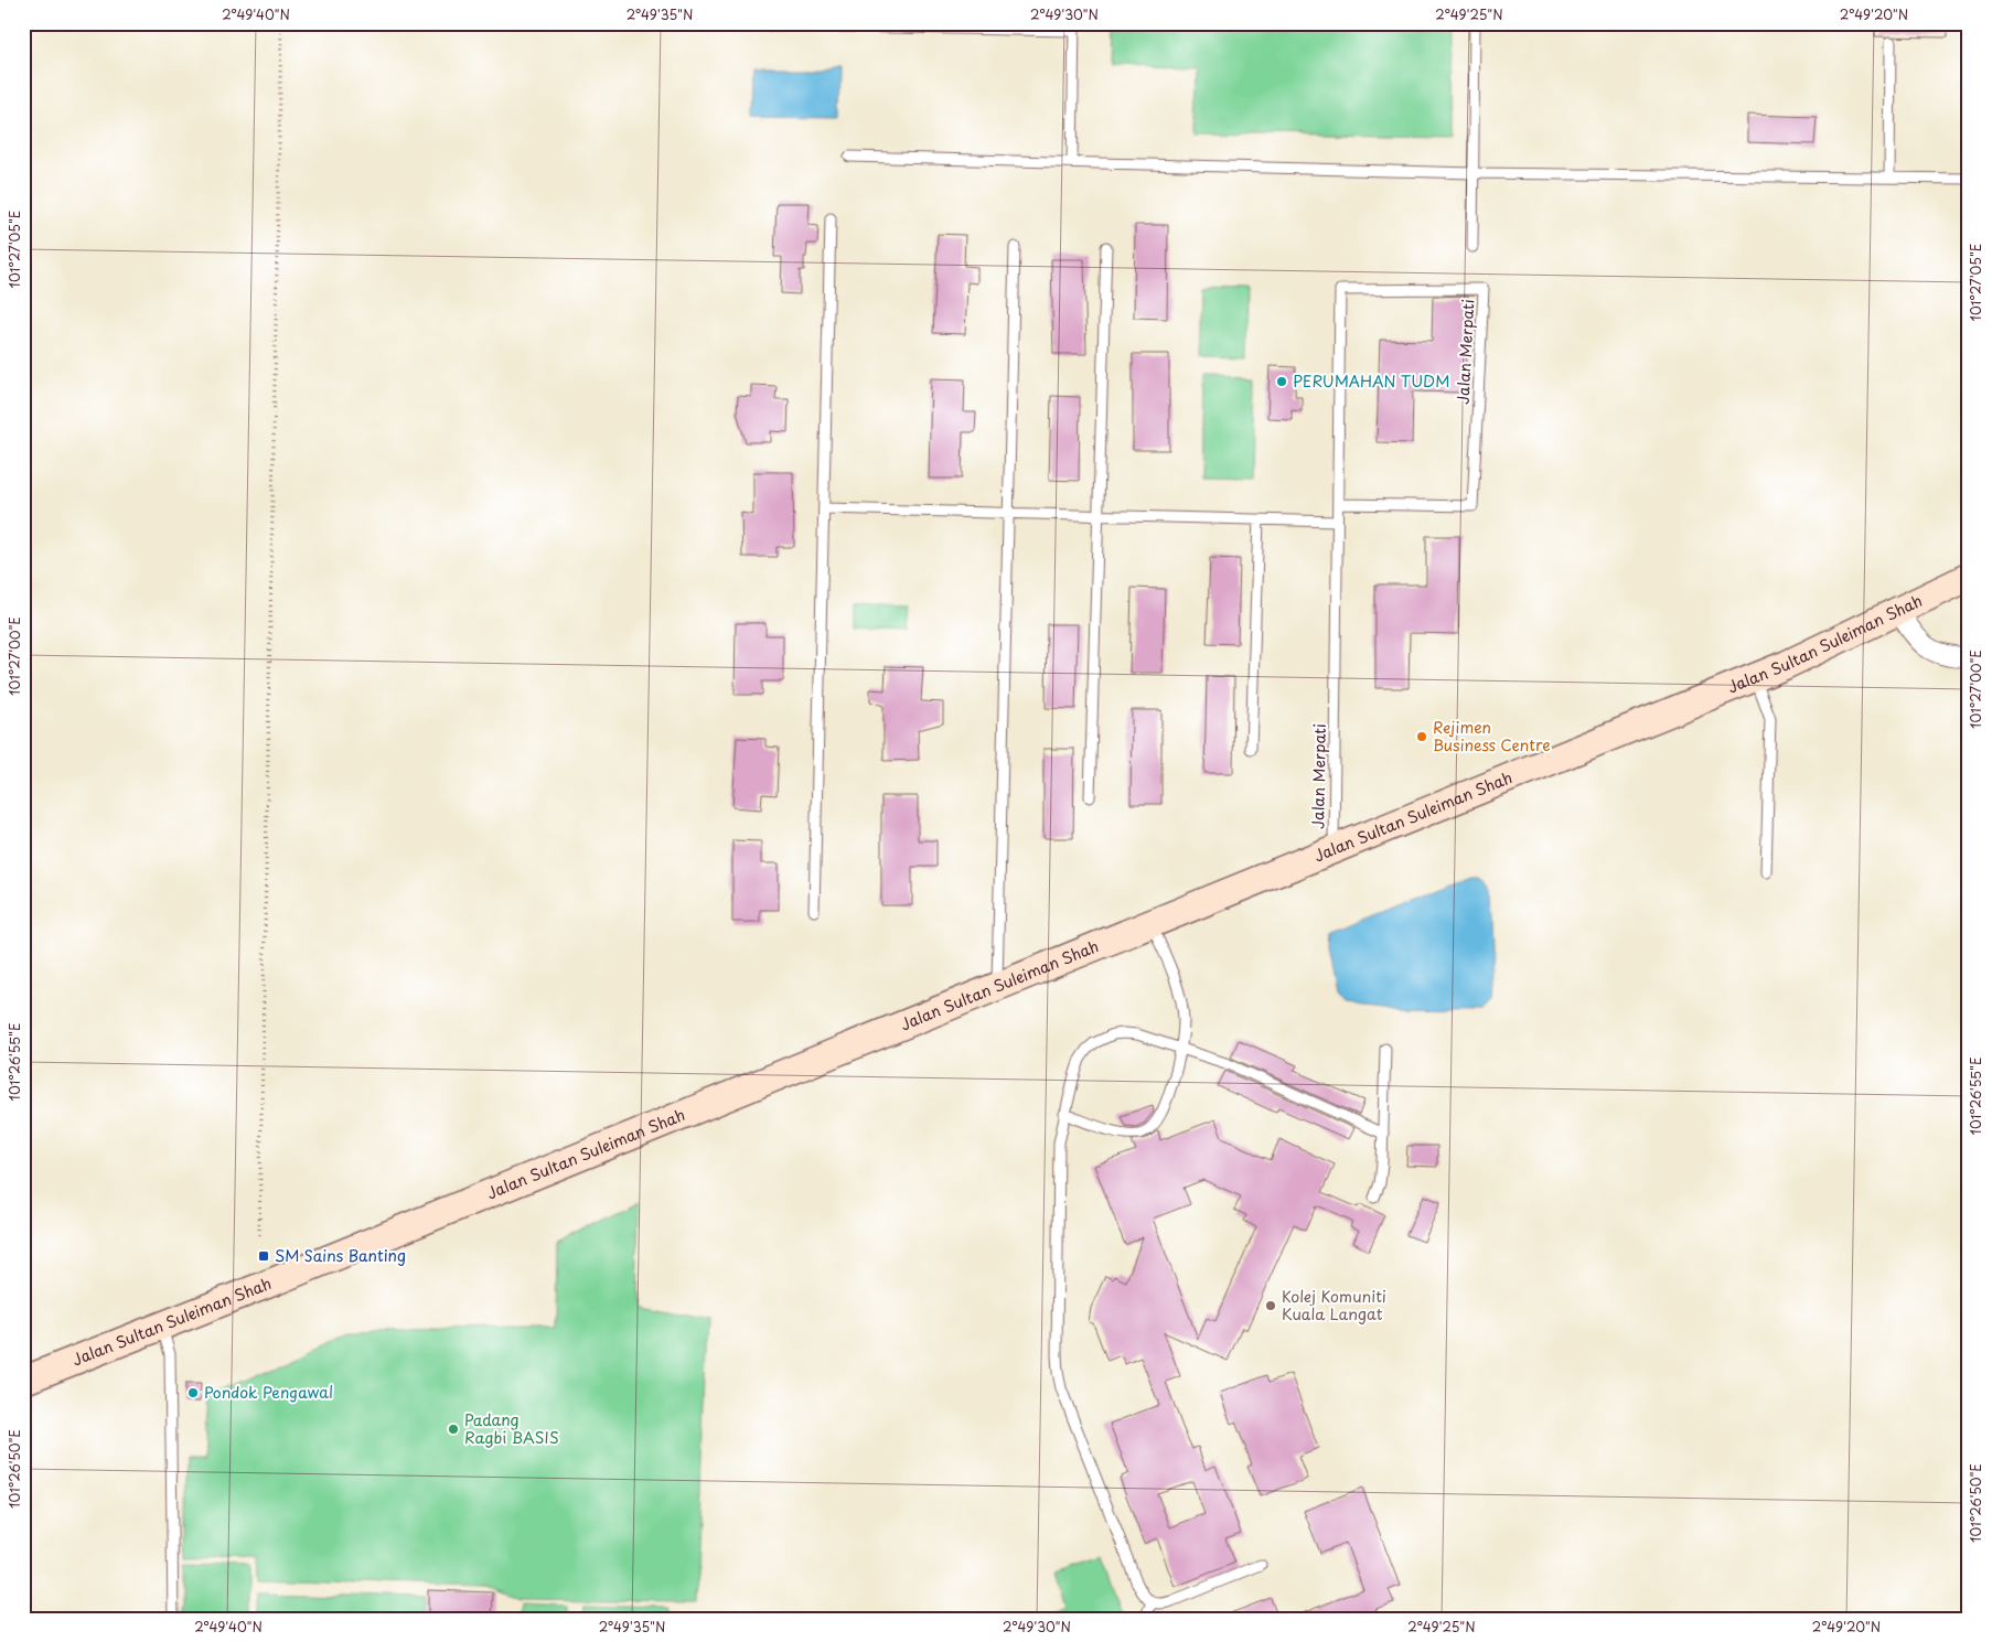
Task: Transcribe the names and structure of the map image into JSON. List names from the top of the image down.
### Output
{
  "streets": {
    "street": ["Jalan Sultan Suleiman Shah"],
    "lane": ["Jalan Merpati"]
  },
  "crossings": [
    ["Jalan Merpati", "Jalan Sultan Suleiman Shah"]
  ],
  "places": {
    "other": [
      "PERUMAHAN TUDM",
      "Rejimen Business Centre",
      "Kolej Komuniti Kuala Langat",
      "Pondok Pengawal",
      "Padang Ragbi BASIS"
    ],
    "transit": ["SM Sains Banting"]
  },
  "coordinates": [
    "2°49'40\"N",
    "2°49'35\"N",
    "2°49'30\"N",
    "2°49'25\"N",
    "2°49'20\"N",
    "101°27'05\"E",
    "101°27'00\"E",
    "101°26'55\"E",
    "101°26'50\"E"
  ]
}
